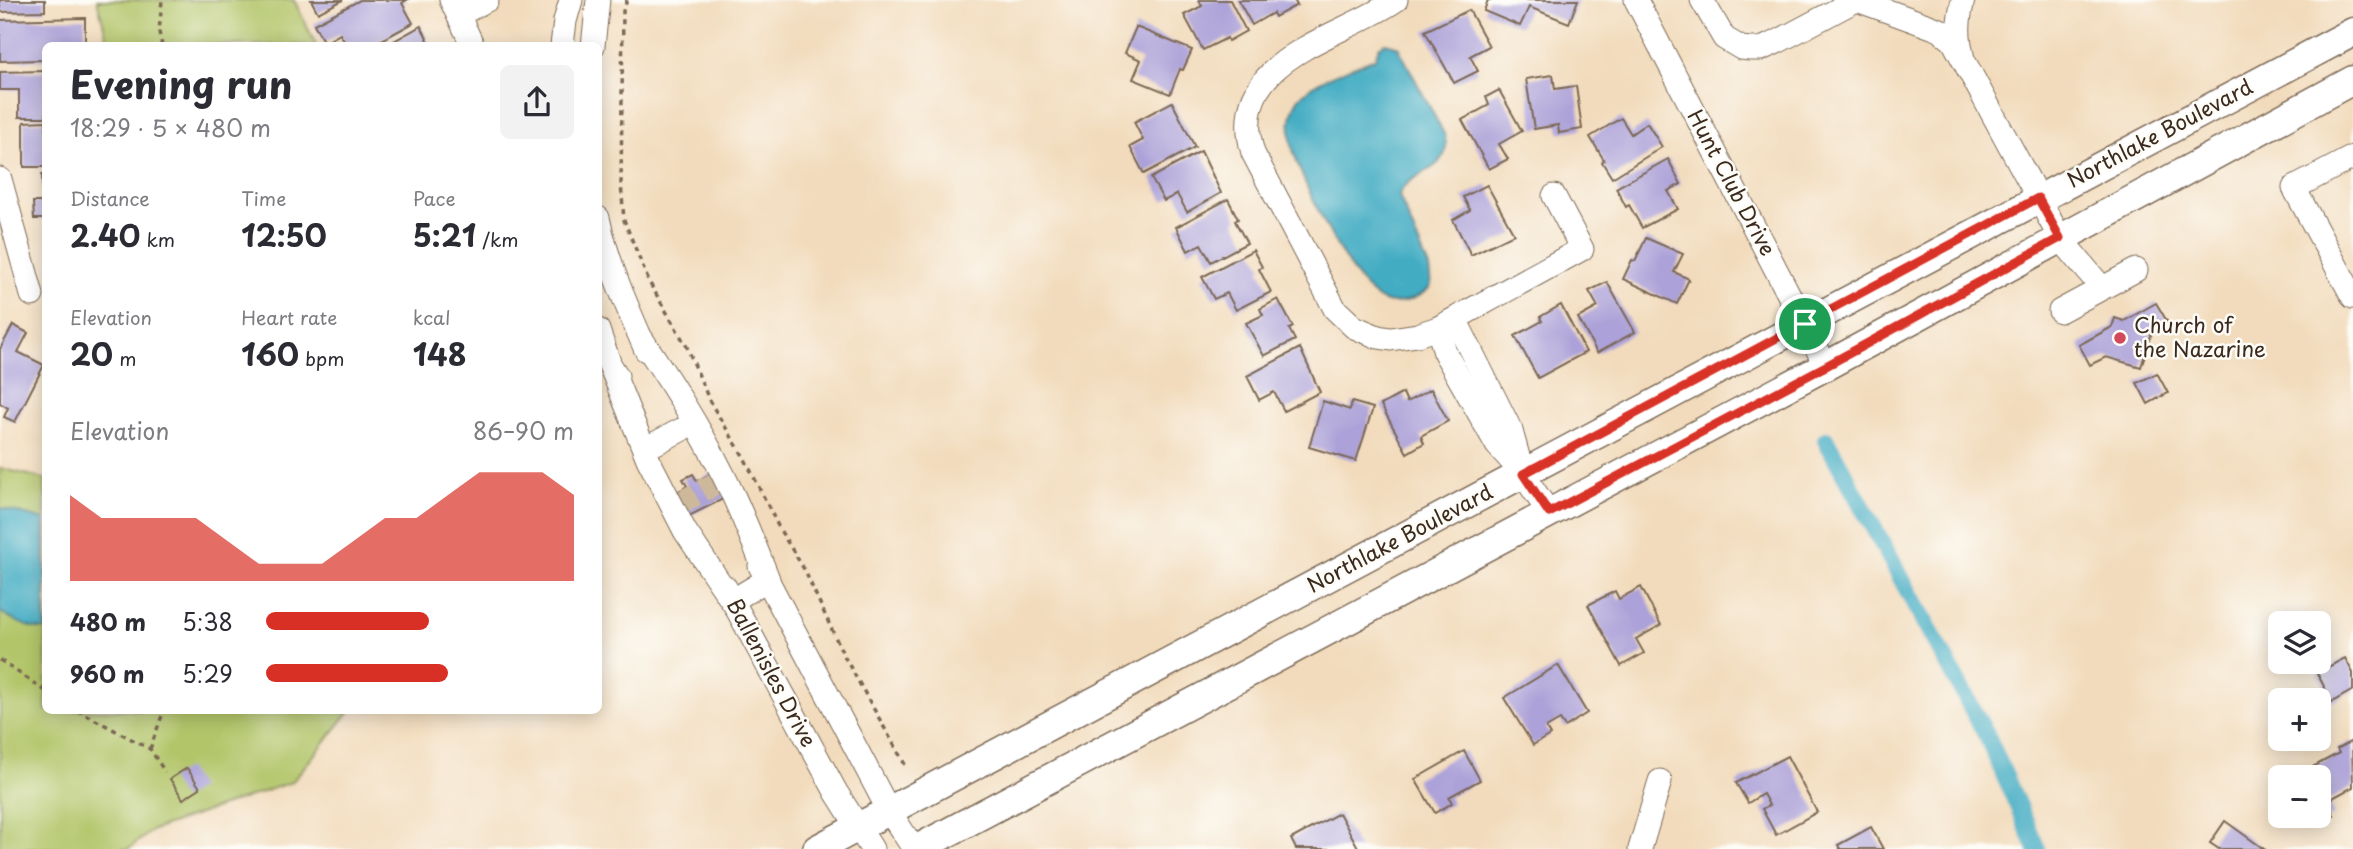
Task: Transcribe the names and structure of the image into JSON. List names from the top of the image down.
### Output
{
  "streets": {
    "main road": ["Northlake Boulevard"],
    "street": ["Hunt Club Drive", "Ballenisles Drive"]
  },
  "crossings": [
    ["Northlake Boulevard", "Hunt Club Drive"],
    ["Northlake Boulevard", "Ballenisles Drive"]
  ],
  "places": ["Church of the Nazarine"],
  "page": {
    "heading": ["Evening run", "18:29 · 5 × 480 m"],
    "stats": [
      ["Distance", "2.40 km"],
      ["Time", "12:50"],
      ["Pace", "5:21 /km"],
      ["Elevation", "20 m"],
      ["Heart rate", "160 bpm"],
      ["kcal", "148"]
    ],
    "chart": ["Elevation", "86–90 m"],
    "list": [
      {
        "name": "480 m",
        "note": "5:38"
      },
      {
        "name": "960 m",
        "note": "5:29"
      }
    ],
    "map_buttons": ["+", "−"]
  }
}
